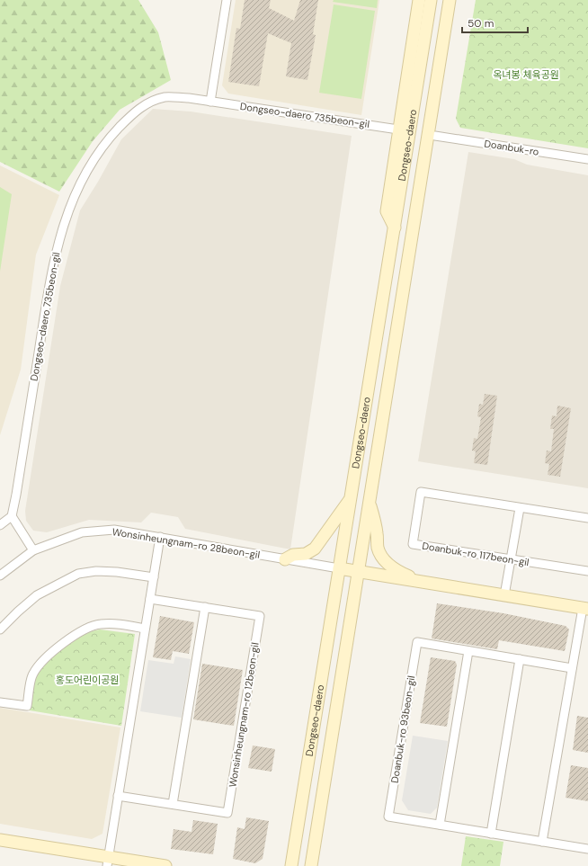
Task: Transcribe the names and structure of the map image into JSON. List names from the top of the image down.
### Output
{
  "streets": {
    "street": [
      "Dongseo-daero 735beon-gil",
      "Dongseo-daero",
      "Doanbuk-ro",
      "Wonsinheungnam-ro 28beon-gil",
      "Doanbuk-ro 117beon-gil",
      "Wonsinheungnam-ro 12beon-gil",
      "Doanbuk-ro 93beon-gil"
    ]
  },
  "crossings": [
    ["Dongseo-daero", "Wonsinheungnam-ro 28beon-gil"]
  ],
  "parks": ["옥녀봉 체육공원", "홍도어린이공원"],
  "scale_bar": "50 m"
}
